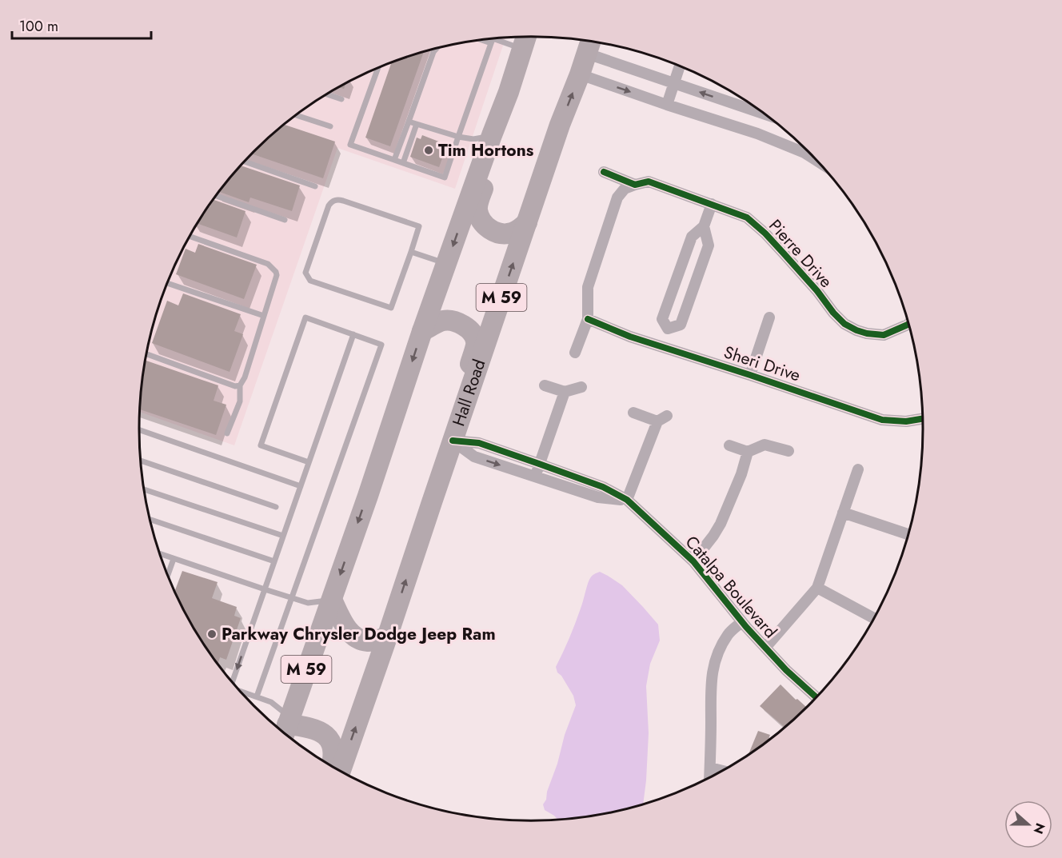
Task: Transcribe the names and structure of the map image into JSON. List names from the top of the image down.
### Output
{
  "streets": {
    "highway": ["M 59", "Hall Road"],
    "street": ["Pierre Drive", "Sheri Drive", "Catalpa Boulevard"]
  },
  "crossings": [
    ["Hall Road", "Catalpa Boulevard"]
  ],
  "places": ["Tim Hortons", "Parkway Chrysler Dodge Jeep Ram"],
  "scale_bar": "100 m",
  "north": "right"
}
